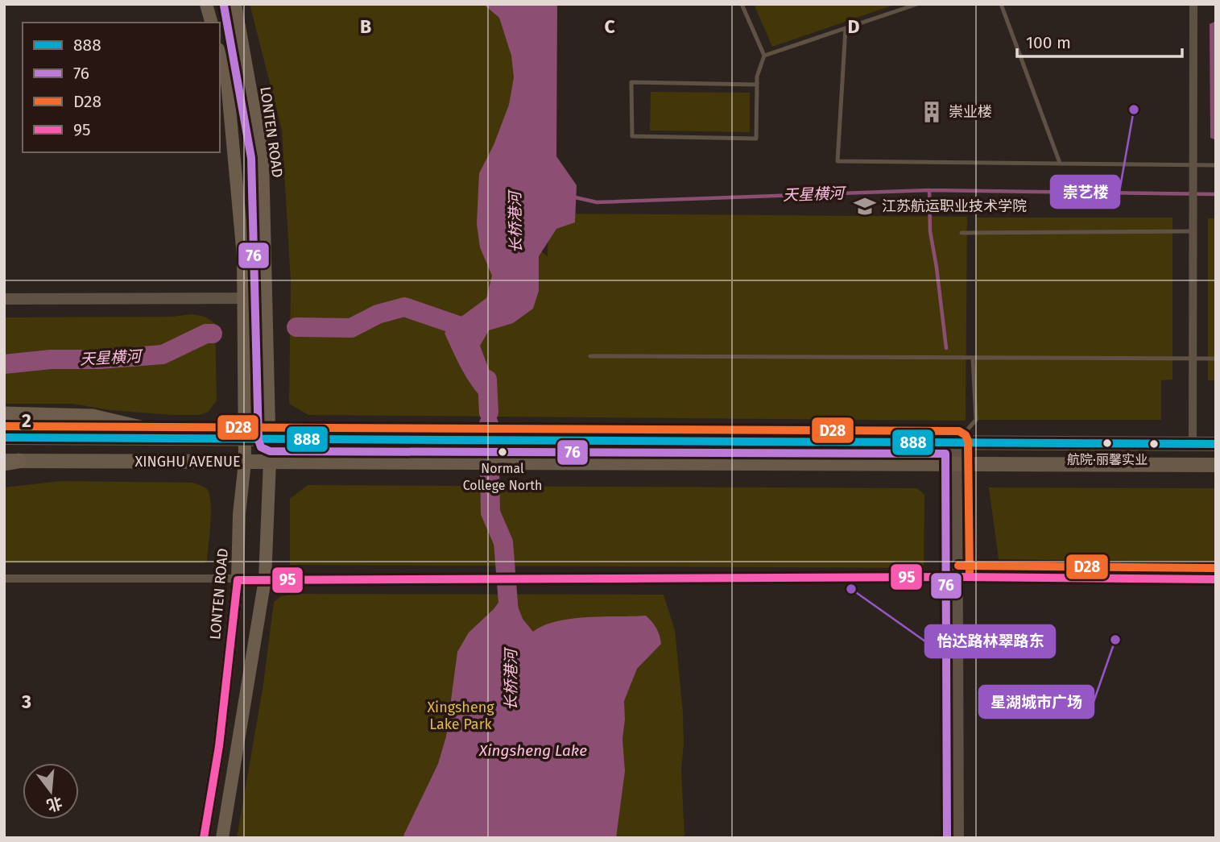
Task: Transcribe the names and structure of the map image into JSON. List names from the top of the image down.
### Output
{
  "streets": {
    "main road": ["LONTEN ROAD", "XINGHU AVENUE"]
  },
  "crossings": [
    ["LONTEN ROAD", "XINGHU AVENUE"]
  ],
  "water": ["天星横河", "长桥港河", "Xingsheng Lake"],
  "parks": ["Xingsheng Lake Park"],
  "places": {
    "other": [
      "崇艺楼",
      "航院·丽馨实业",
      "Normal College North",
      "怡达路林翠路东",
      "星湖城市广场"
    ],
    "building": ["崇业楼"],
    "school or university": ["江苏航运职业技术学院"]
  },
  "lines": [
    "transit line 76",
    "transit line D28",
    "transit line 888",
    "transit line 95"
  ],
  "legend": [
    "888",
    "76",
    "D28",
    "95"
  ],
  "scale_bar": "100 m",
  "north": "bottom",
  "grid": {
    "columns": ["B", "C", "D"],
    "rows": ["2", "3"]
  }
}
